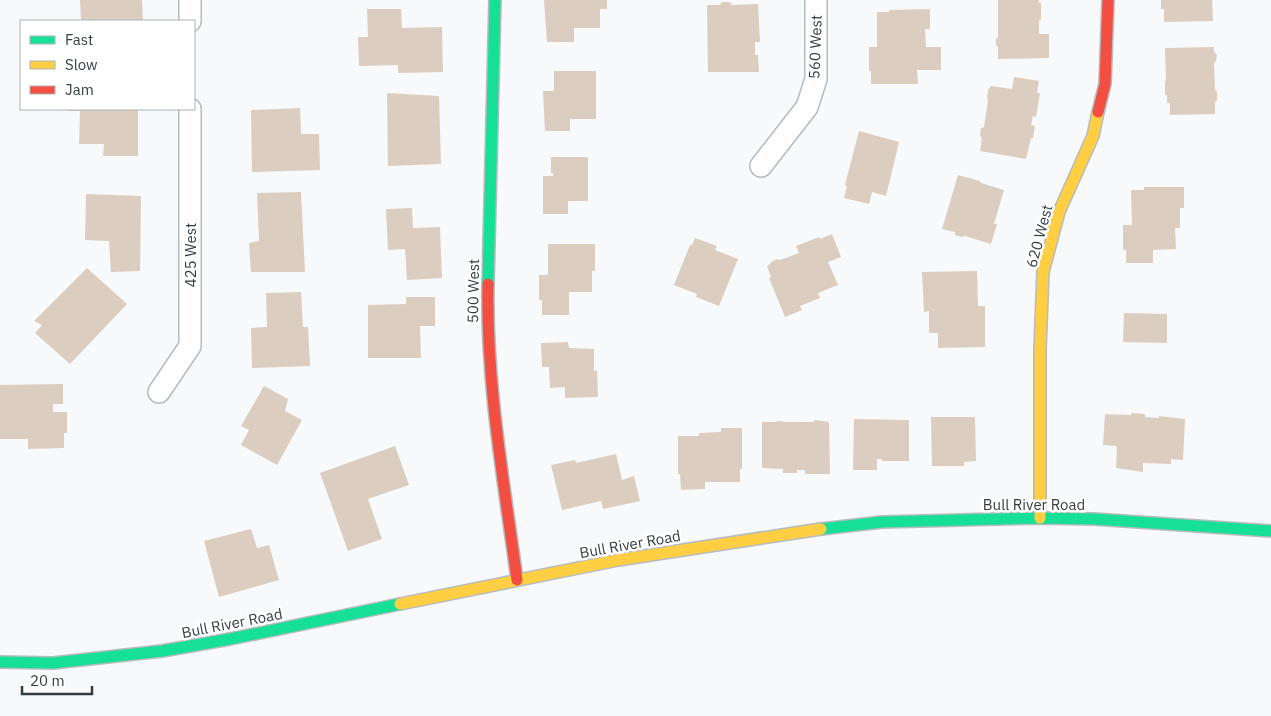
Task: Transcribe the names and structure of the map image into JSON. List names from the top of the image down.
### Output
{
  "streets": {
    "street": [
      "560 West",
      "620 West",
      "425 West",
      "500 West",
      "Bull River Road"
    ]
  },
  "crossings": [
    ["620 West", "Bull River Road"],
    ["500 West", "Bull River Road"]
  ],
  "legend": ["Fast", "Slow", "Jam"],
  "scale_bar": "20 m"
}
